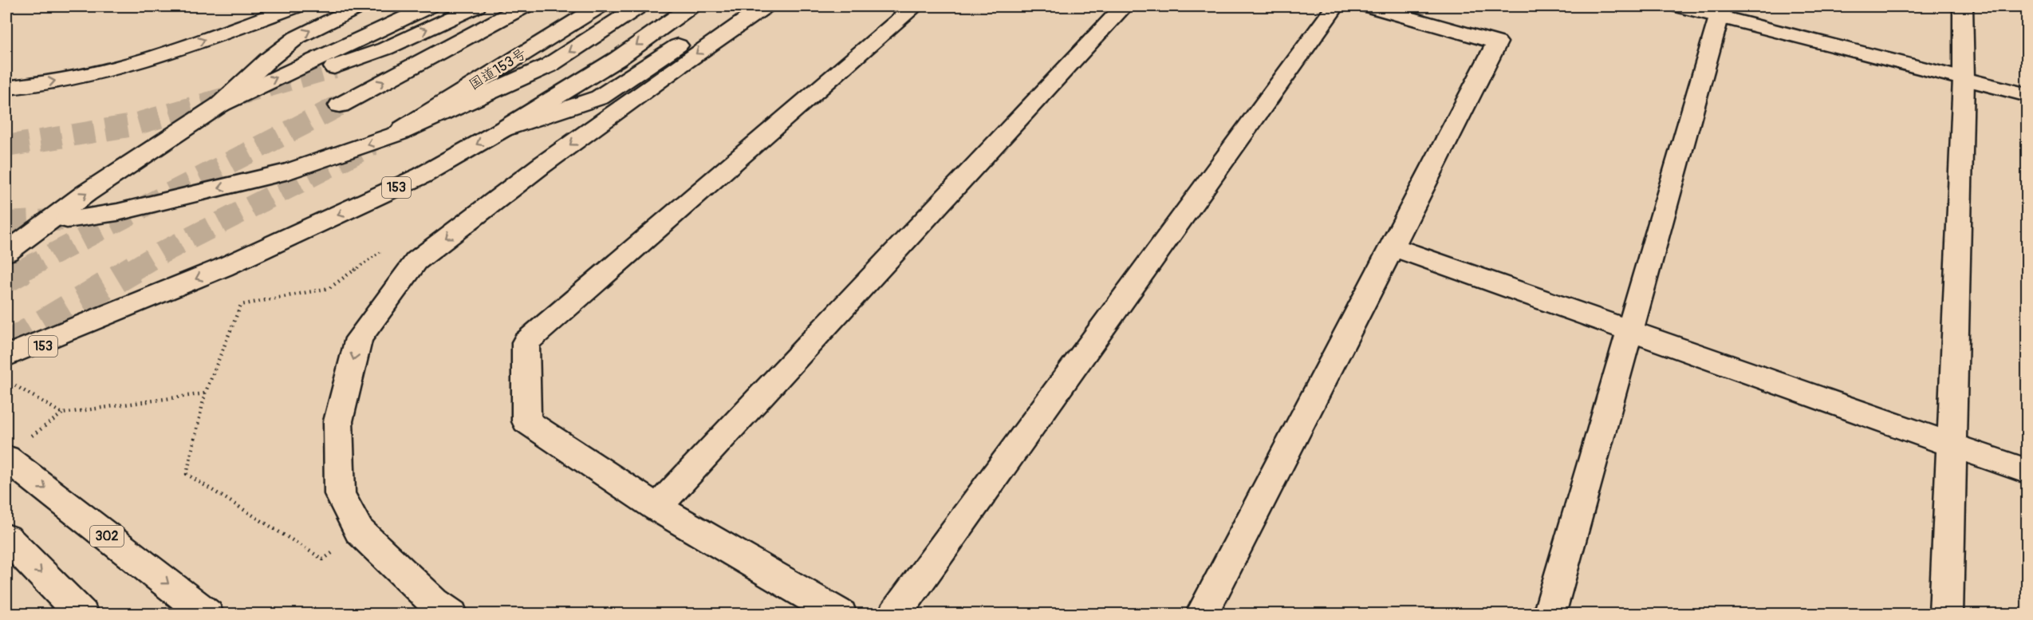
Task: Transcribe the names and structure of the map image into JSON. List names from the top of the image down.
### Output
{
  "streets": {
    "main road": ["国道153号", "153", "302"]
  }
}
